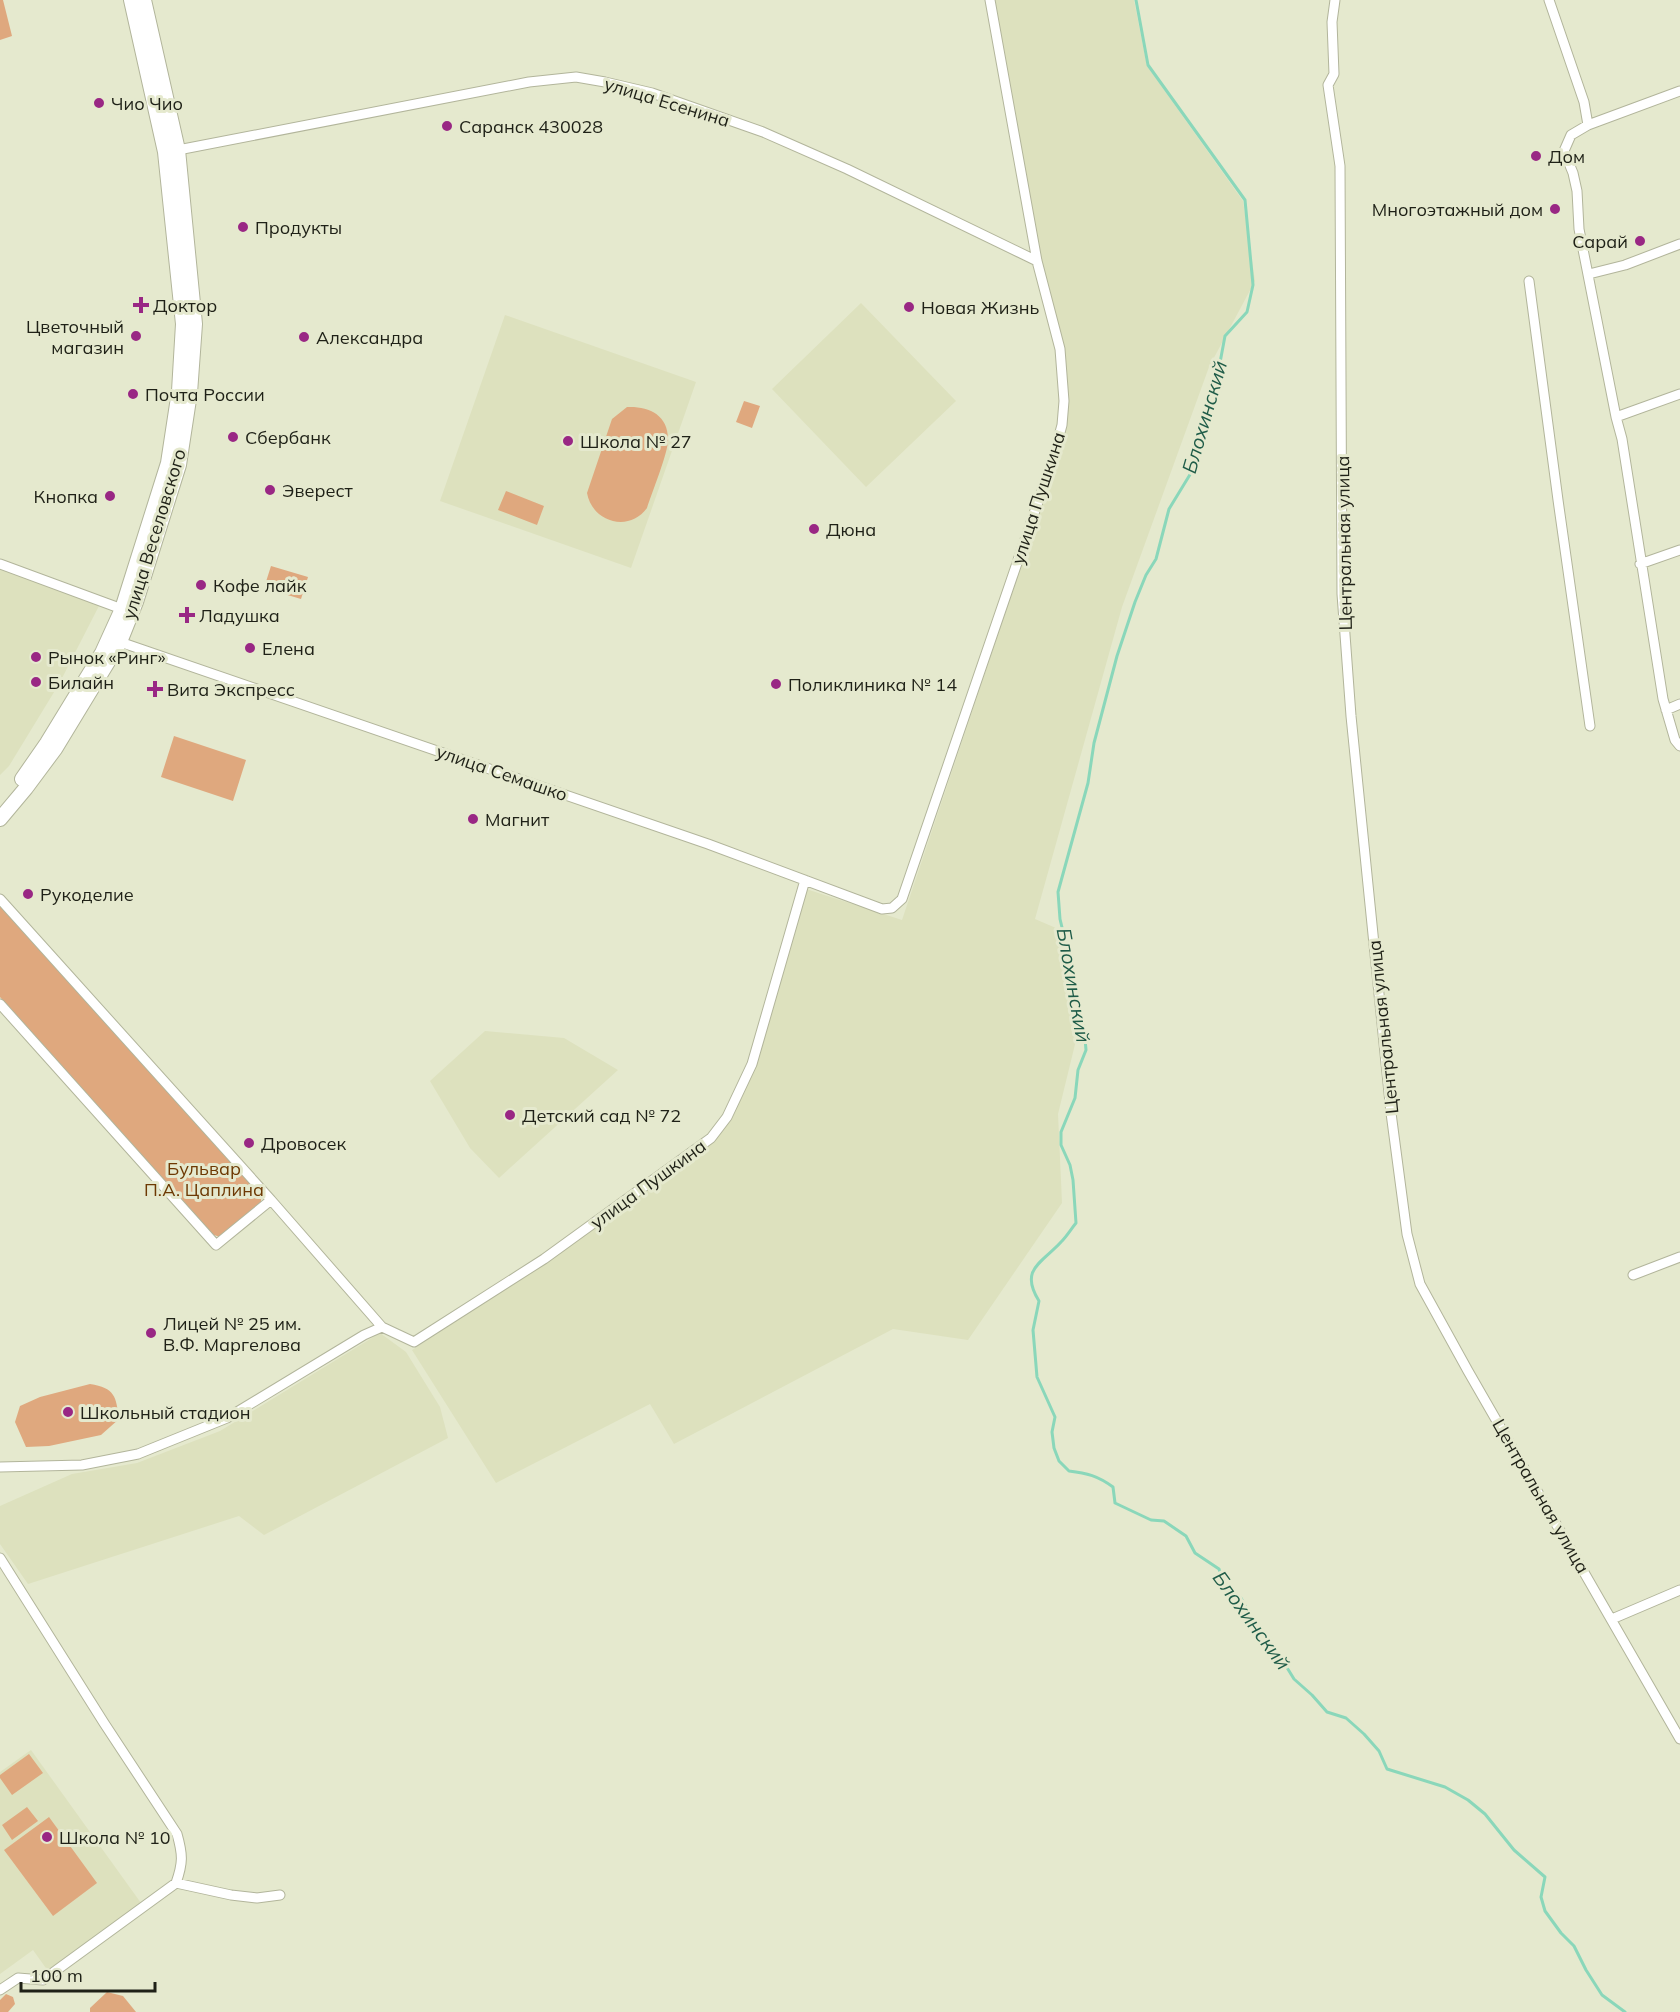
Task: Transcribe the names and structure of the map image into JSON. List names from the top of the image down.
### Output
{
  "streets": {
    "main road": ["улица Веселовского"],
    "street": [
      "улица Есенина",
      "улица Пушкина",
      "Центральная улица",
      "улица Семашко"
    ]
  },
  "crossings": [
    ["улица Есенина", "улица Пушкина"],
    ["улица Есенина", "улица Веселовского"],
    ["улица Пушкина", "улица Семашко"],
    ["улица Веселовского", "улица Семашко"]
  ],
  "water": ["Блохинский"],
  "parks": ["Бульвар П.А. Цаплина"],
  "places": {
    "other": [
      "Чио Чио",
      "Саранск 430028",
      "Дом",
      "Многоэтажный дом",
      "Продукты",
      "Сарай",
      "Новая Жизнь",
      "Цветочный магазин",
      "Александра",
      "Почта России",
      "Сбербанк",
      "Школа № 27",
      "Эверест",
      "Кнопка",
      "Дюна",
      "Кофе лайк",
      "Елена",
      "Рынок «Ринг»",
      "Билайн",
      "Поликлиника № 14",
      "Магнит",
      "Рукоделие",
      "Детский сад № 72",
      "Дровосек",
      "Лицей № 25 им. В.Ф. Маргелова",
      "Школьный стадион",
      "Школа № 10"
    ],
    "health": ["Доктор", "Ладушка", "Вита Экспресс"]
  },
  "scale_bar": "100 m"
}
